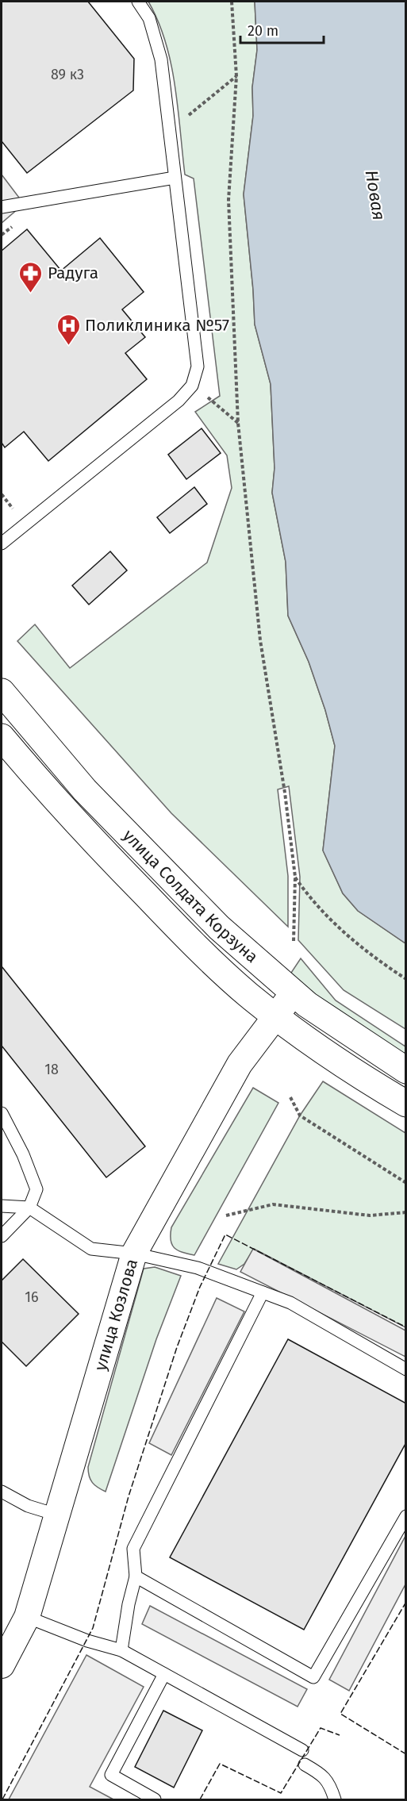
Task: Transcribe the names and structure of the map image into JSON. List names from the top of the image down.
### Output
{
  "streets": {
    "street": ["улица Солдата Корзуна", "улица Козлова"]
  },
  "crossings": [
    ["улица Солдата Корзуна", "улица Козлова"]
  ],
  "water": ["Новая"],
  "places": {
    "pharmacy": ["Радуга"],
    "hospital": ["Поликлиника №57"]
  },
  "house_numbers": ["89 к3", "18", "16"],
  "scale_bar": "20 m"
}
